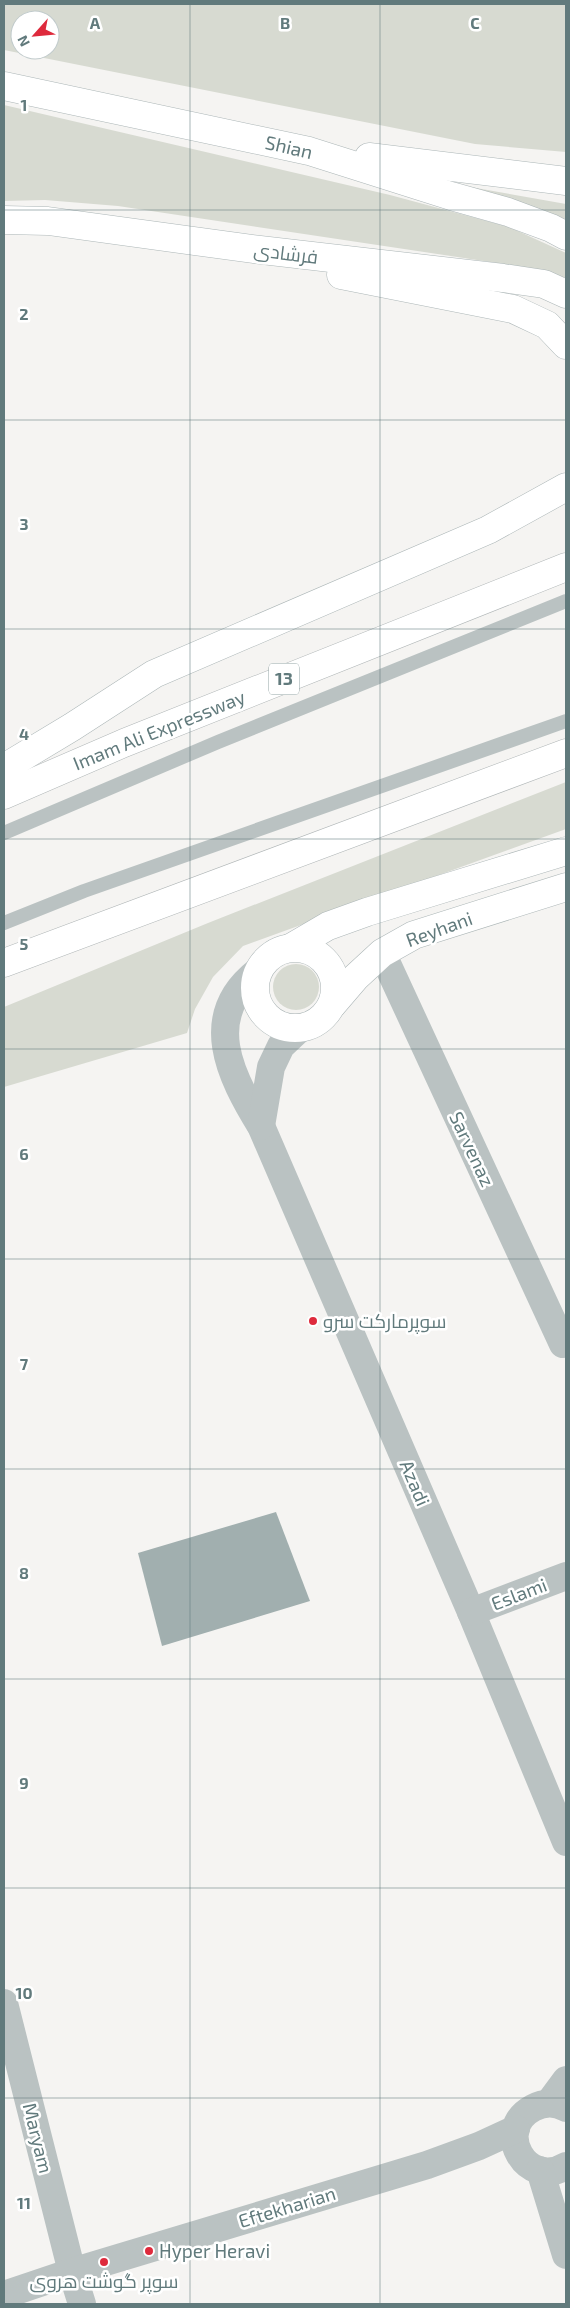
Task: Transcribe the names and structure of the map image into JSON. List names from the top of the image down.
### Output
{
  "streets": {
    "main road": [
      "Shian",
      "فرشادی",
      "13",
      "Imam Ali Expressway",
      "Reyhani"
    ],
    "street": [
      "Sarvenaz",
      "Azadi",
      "Eslami",
      "Maryam",
      "Eftekharian"
    ]
  },
  "crossings": [
    ["Reyhani", "Sarvenaz"],
    ["Reyhani", "Azadi"],
    ["Azadi", "Eslami"],
    ["Maryam", "Eftekharian"]
  ],
  "places": ["سوپرمارکت سرو", "Hyper Heravi", "سوپر گوشت هروی"],
  "north": "bottom left",
  "grid": {
    "columns": ["A", "B", "C"],
    "rows": [
      "1",
      "2",
      "3",
      "4",
      "5",
      "6",
      "7",
      "8",
      "9",
      "10",
      "11"
    ]
  }
}
